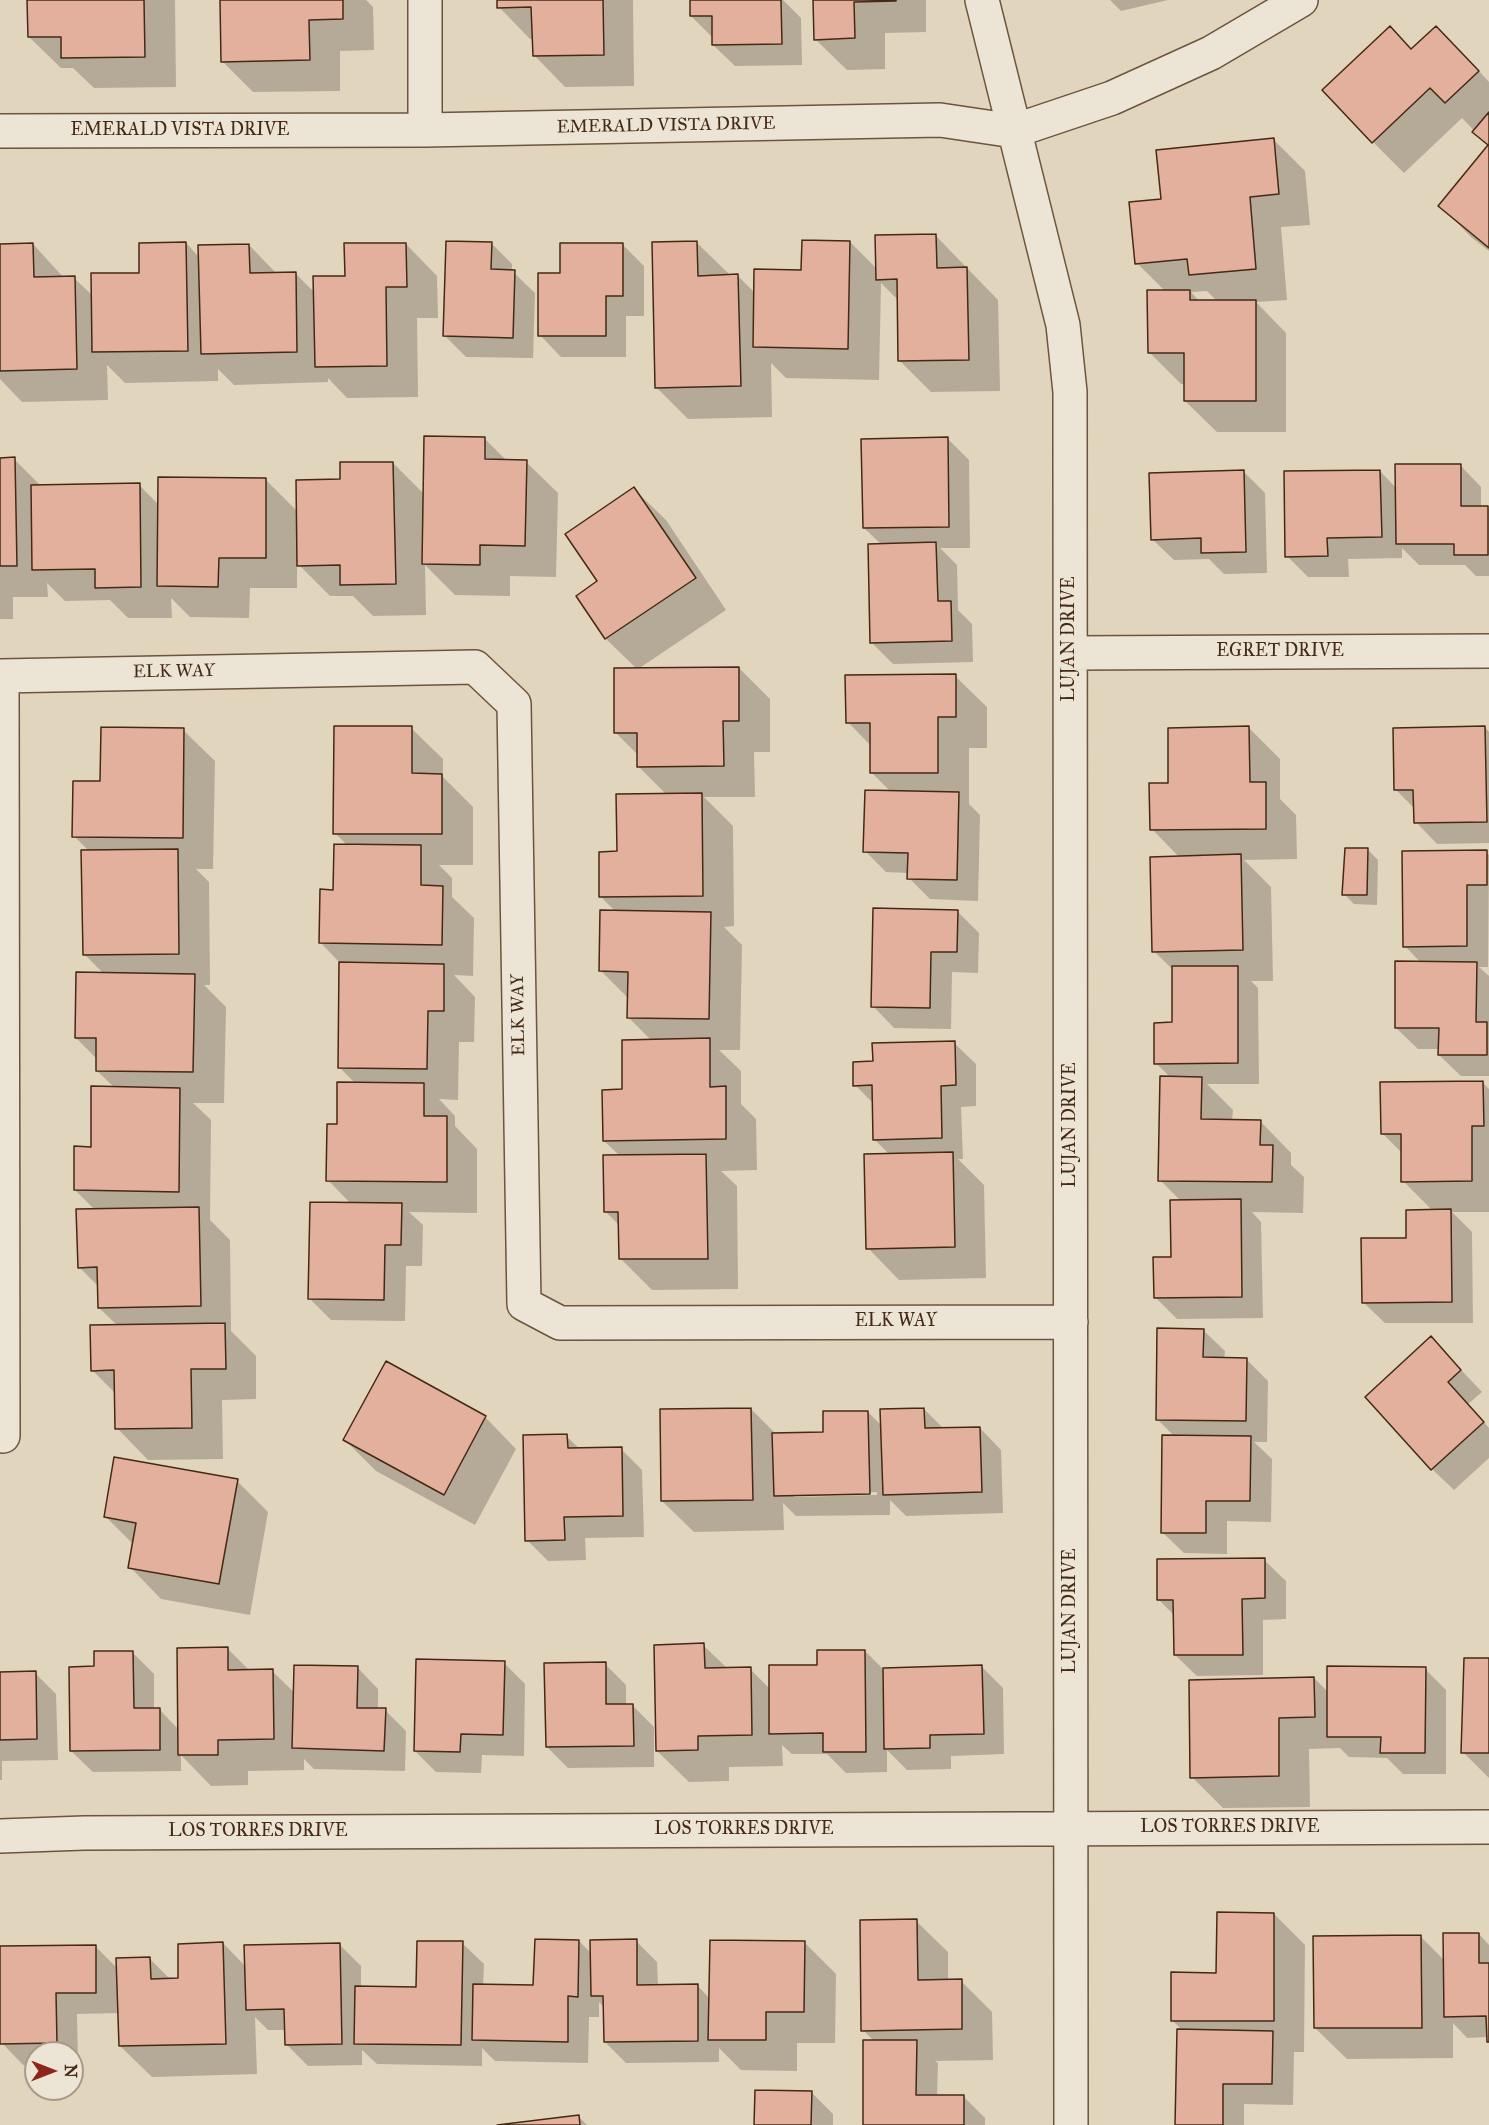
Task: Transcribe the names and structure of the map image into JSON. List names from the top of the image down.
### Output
{
  "streets": {
    "street": [
      "EMERALD VISTA DRIVE",
      "LUJAN DRIVE",
      "EGRET DRIVE",
      "ELK WAY",
      "LOS TORRES DRIVE"
    ]
  },
  "crossings": [
    ["EMERALD VISTA DRIVE", "LUJAN DRIVE"],
    ["LUJAN DRIVE", "EGRET DRIVE"],
    ["LUJAN DRIVE", "ELK WAY"],
    ["LUJAN DRIVE", "LOS TORRES DRIVE"]
  ],
  "north": "right"
}
